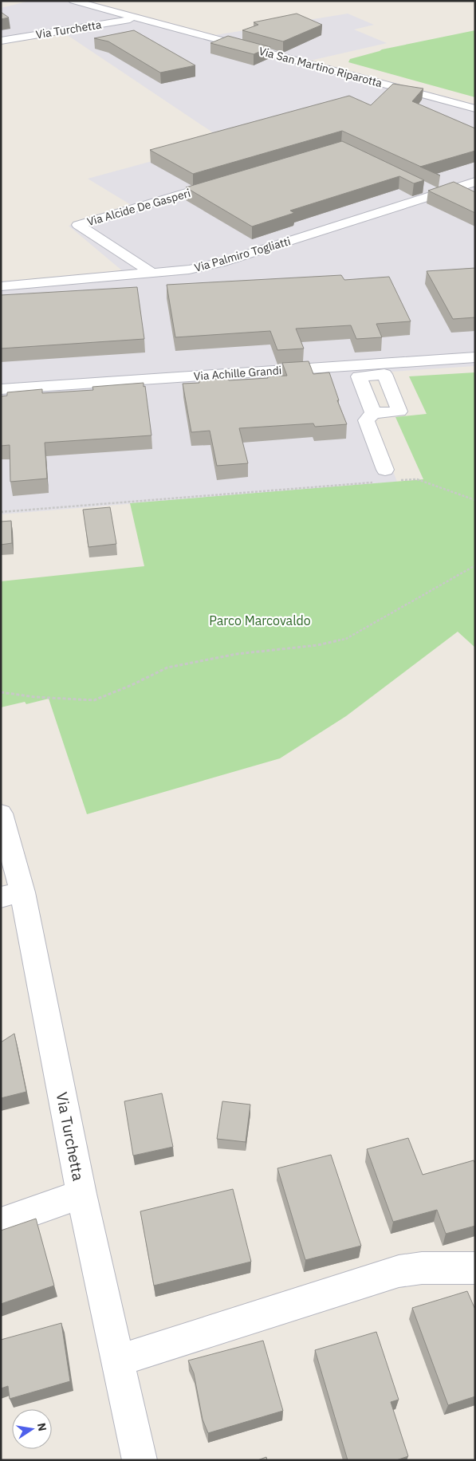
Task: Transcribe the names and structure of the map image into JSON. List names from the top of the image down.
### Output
{
  "streets": {
    "street": [
      "Via Turchetta",
      "Via San Martino Riparotta",
      "Via Alcide De Gasperi",
      "Via Palmiro Togliatti",
      "Via Achille Grandi"
    ]
  },
  "crossings": [
    ["Via Turchetta", "Via San Martino Riparotta"],
    ["Via Alcide De Gasperi", "Via Palmiro Togliatti"]
  ],
  "parks": ["Parco Marcovaldo"],
  "north": "right"
}
